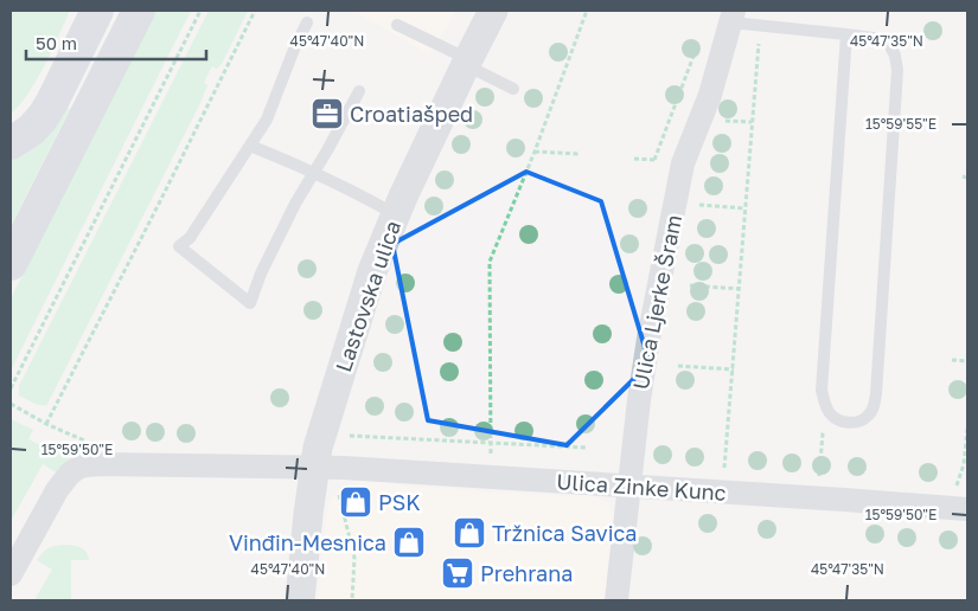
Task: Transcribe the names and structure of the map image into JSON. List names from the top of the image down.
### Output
{
  "streets": {
    "street": ["Lastovska ulica", "Ulica Ljerke Šram", "Ulica Zinke Kunc"]
  },
  "crossings": [
    ["Lastovska ulica", "Ulica Zinke Kunc"],
    ["Ulica Ljerke Šram", "Ulica Zinke Kunc"]
  ],
  "places": {
    "office": ["Croatiašped"],
    "shop": ["PSK", "Tržnica Savica", "Vinđin-Mesnica"],
    "supermarket": ["Prehrana"]
  },
  "scale_bar": "50 m",
  "coordinates": [
    "45°47'40\"N",
    "45°47'35\"N",
    "15°59'55\"E",
    "15°59'50\"E"
  ]
}
